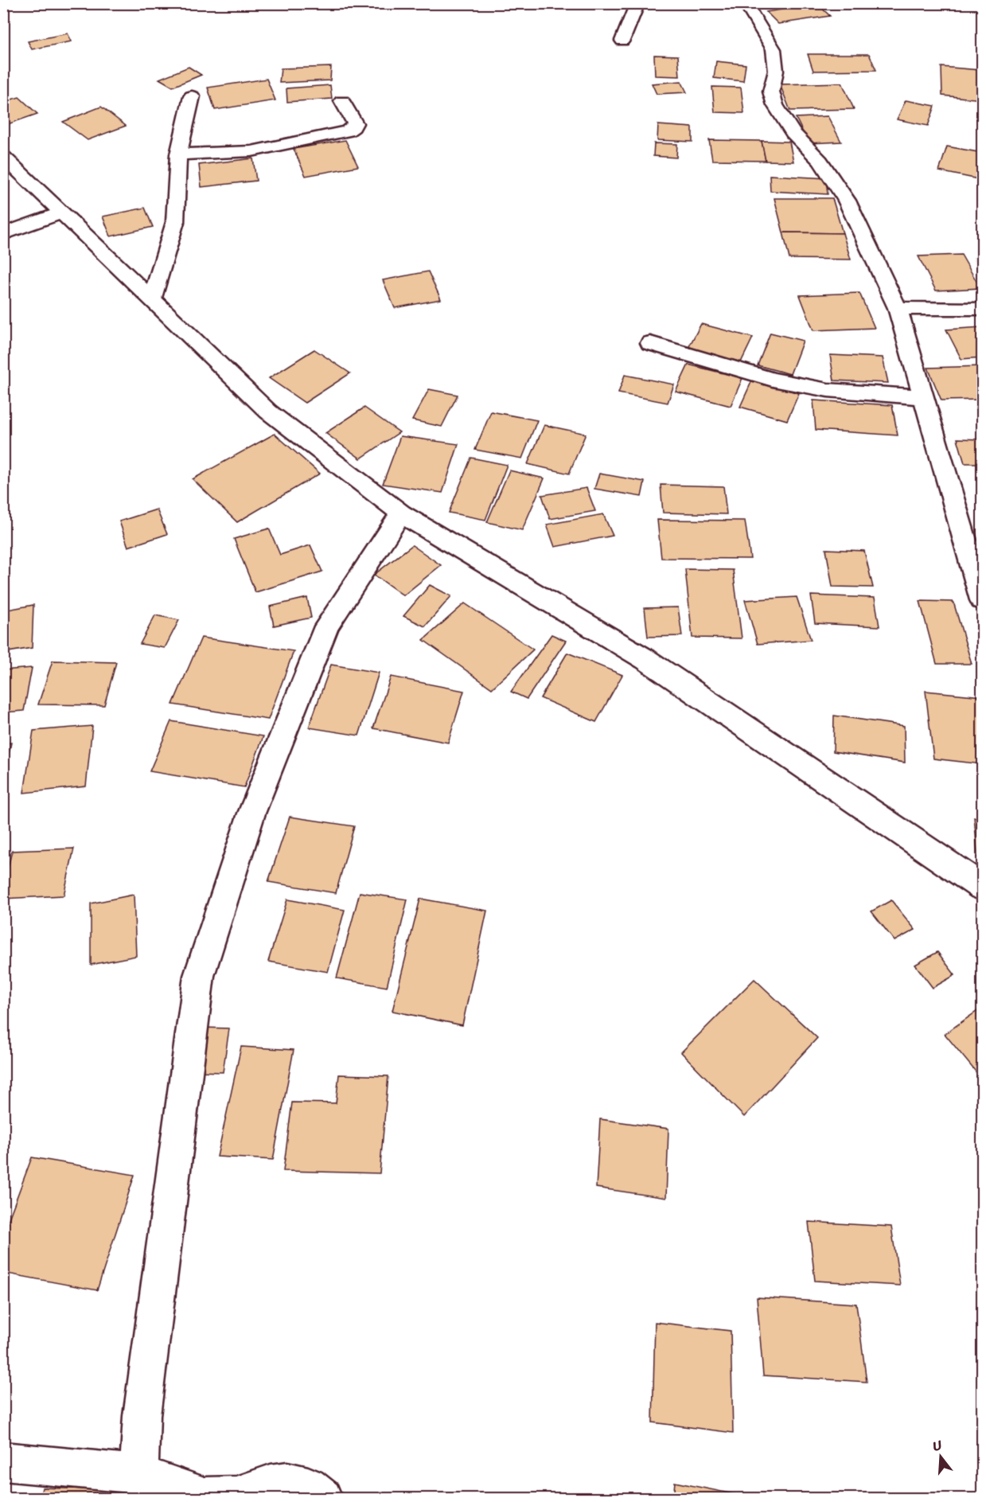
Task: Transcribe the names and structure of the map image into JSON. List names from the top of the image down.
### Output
{
  "north": "top"
}
